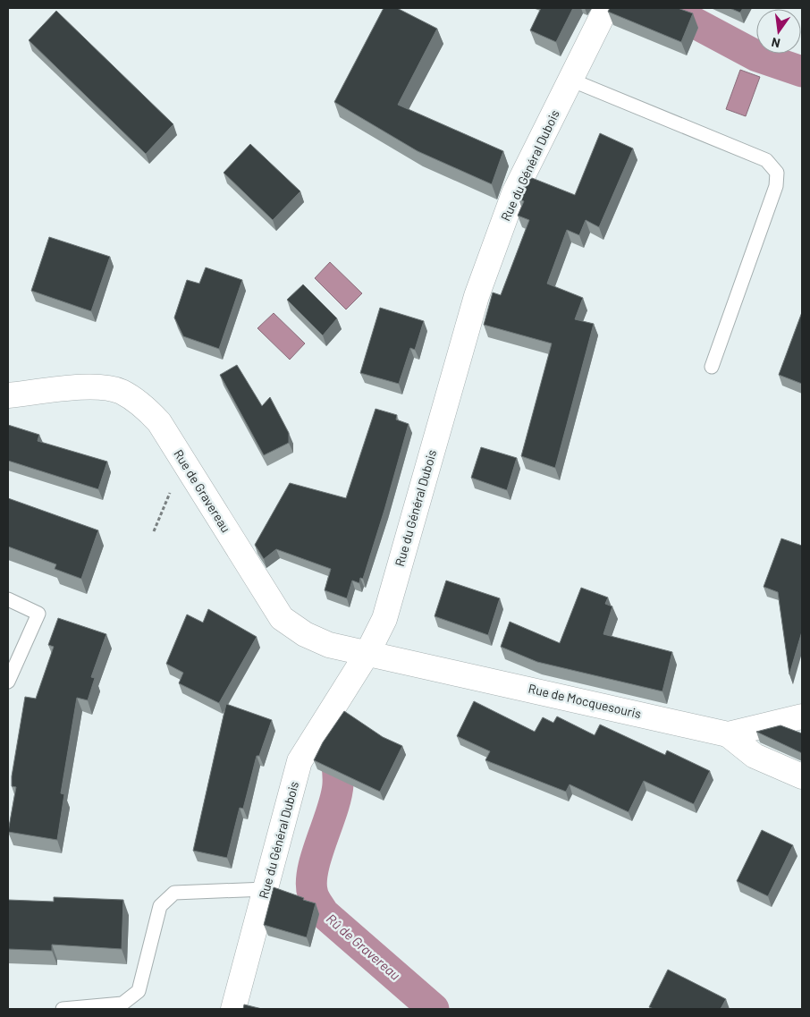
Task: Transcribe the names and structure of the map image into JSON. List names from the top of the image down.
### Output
{
  "streets": {
    "street": ["Rue du Général Dubois", "Rue de Gravereau", "Rue de Mocquesouris"]
  },
  "crossings": [
    ["Rue du Général Dubois", "Rue de Gravereau"],
    ["Rue du Général Dubois", "Rue de Mocquesouris"],
    ["Rue de Gravereau", "Rue de Mocquesouris"]
  ],
  "water": ["Rû de Gravereau"],
  "north": "bottom"
}
